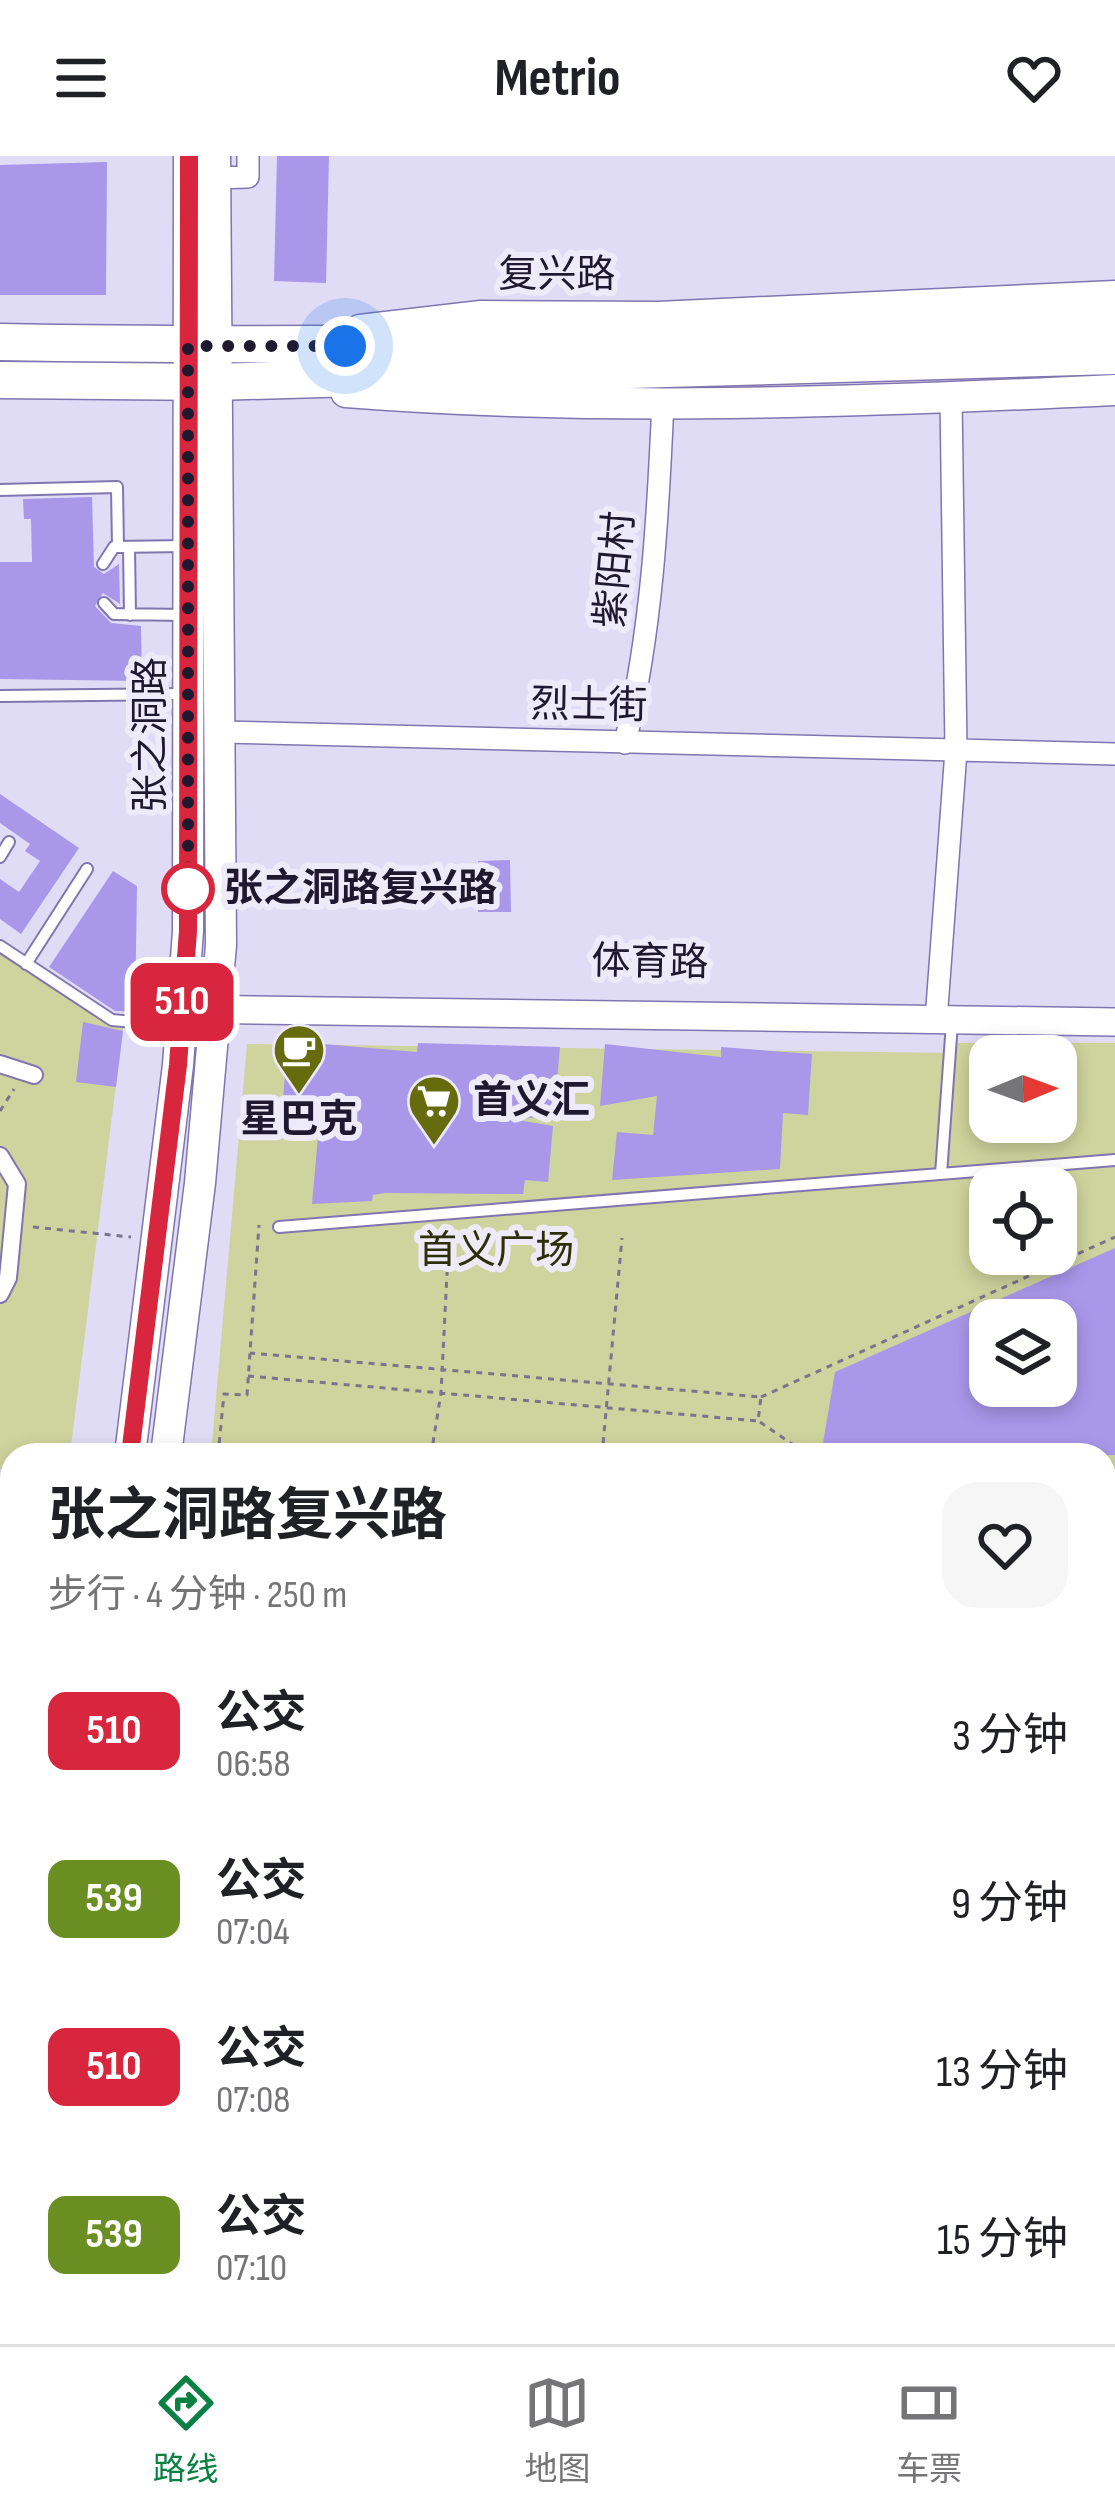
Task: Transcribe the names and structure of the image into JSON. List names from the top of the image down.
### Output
{
  "streets": {
    "main road": ["复兴路", "张之洞路"],
    "street": ["紫阳村", "烈士街"]
  },
  "crossings": [
    ["复兴路", "紫阳村"],
    ["复兴路", "张之洞路"],
    ["紫阳村", "烈士街"],
    ["烈士街", "张之洞路"]
  ],
  "parks": ["首义广场"],
  "places": {
    "other": ["张之洞路复兴路"],
    "cafe": ["星巴克"],
    "supermarket": ["首义汇"]
  },
  "lines": ["bus line 510"],
  "north": "right",
  "page": {
    "header": "Metrio",
    "on_map": "510",
    "heading": ["张之洞路复兴路", "步行 · 4 分钟 · 250 m"],
    "list": [
      {
        "mark": "510",
        "name": "公交",
        "note": "06:58",
        "value": "3 分钟"
      },
      {
        "mark": "539",
        "name": "公交",
        "note": "07:04",
        "value": "9 分钟"
      },
      {
        "mark": "510",
        "name": "公交",
        "note": "07:08",
        "value": "13 分钟"
      },
      {
        "mark": "539",
        "name": "公交",
        "note": "07:10",
        "value": "15 分钟"
      }
    ],
    "tabs": ["路线", "地图", "车票"]
  }
}
